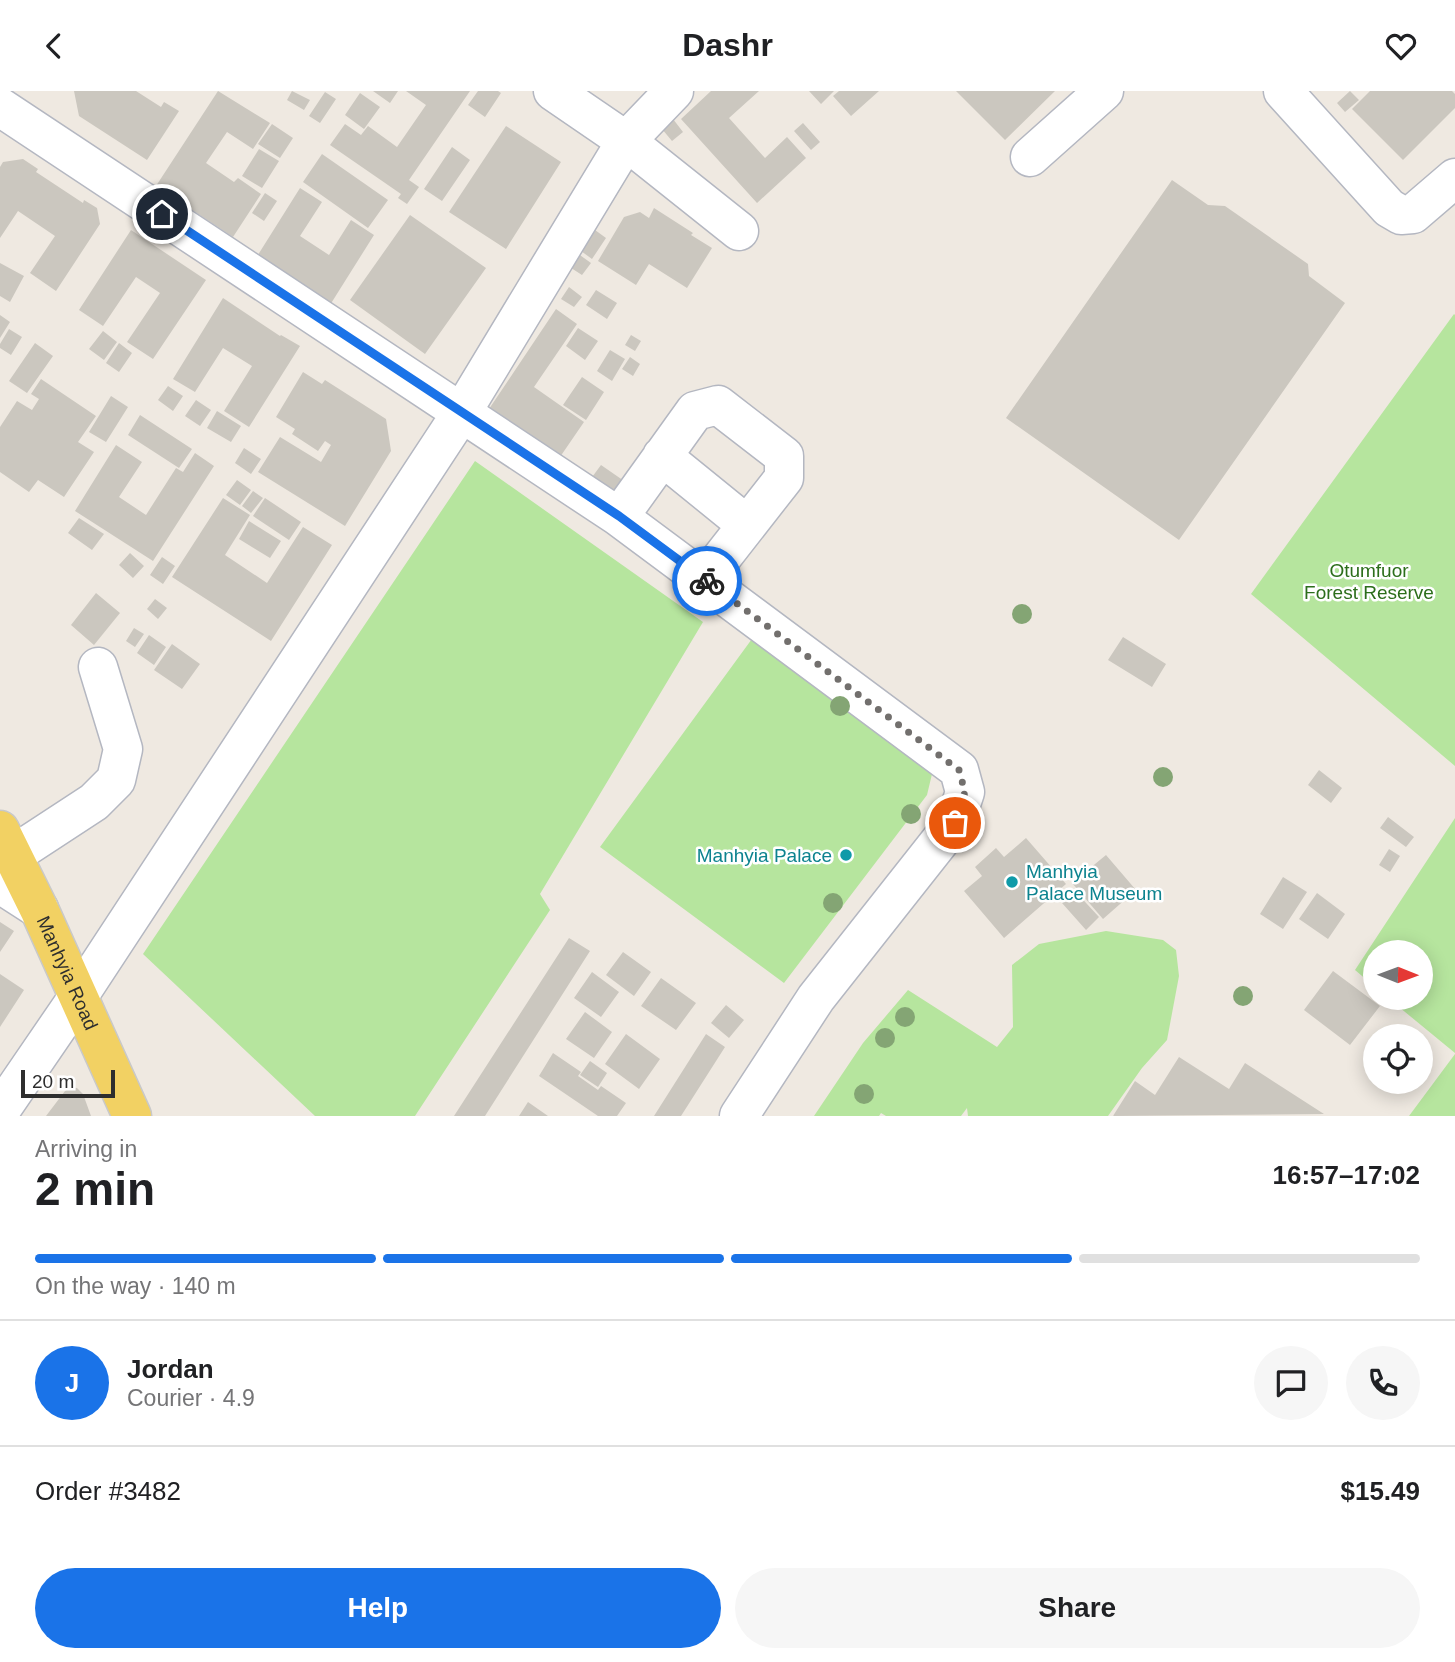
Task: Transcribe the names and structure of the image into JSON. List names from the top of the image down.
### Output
{
  "streets": {
    "main road": ["Manhyia Road"]
  },
  "parks": ["Otumfuor Forest Reserve"],
  "places": ["Manhyia Palace", "Manhyia Palace Museum"],
  "scale_bar": "20 m",
  "north": "right",
  "page": {
    "header": "Dashr",
    "scale": "20 m",
    "heading": ["2 min", "Arriving in", "16:57–17:02"],
    "panel": [
      "Jordan",
      "Courier · 4.9",
      "Order #3482",
      "$15.49"
    ],
    "bar": "On the way · 140 m",
    "round": "J",
    "buttons": ["Help", "Share"]
  }
}
